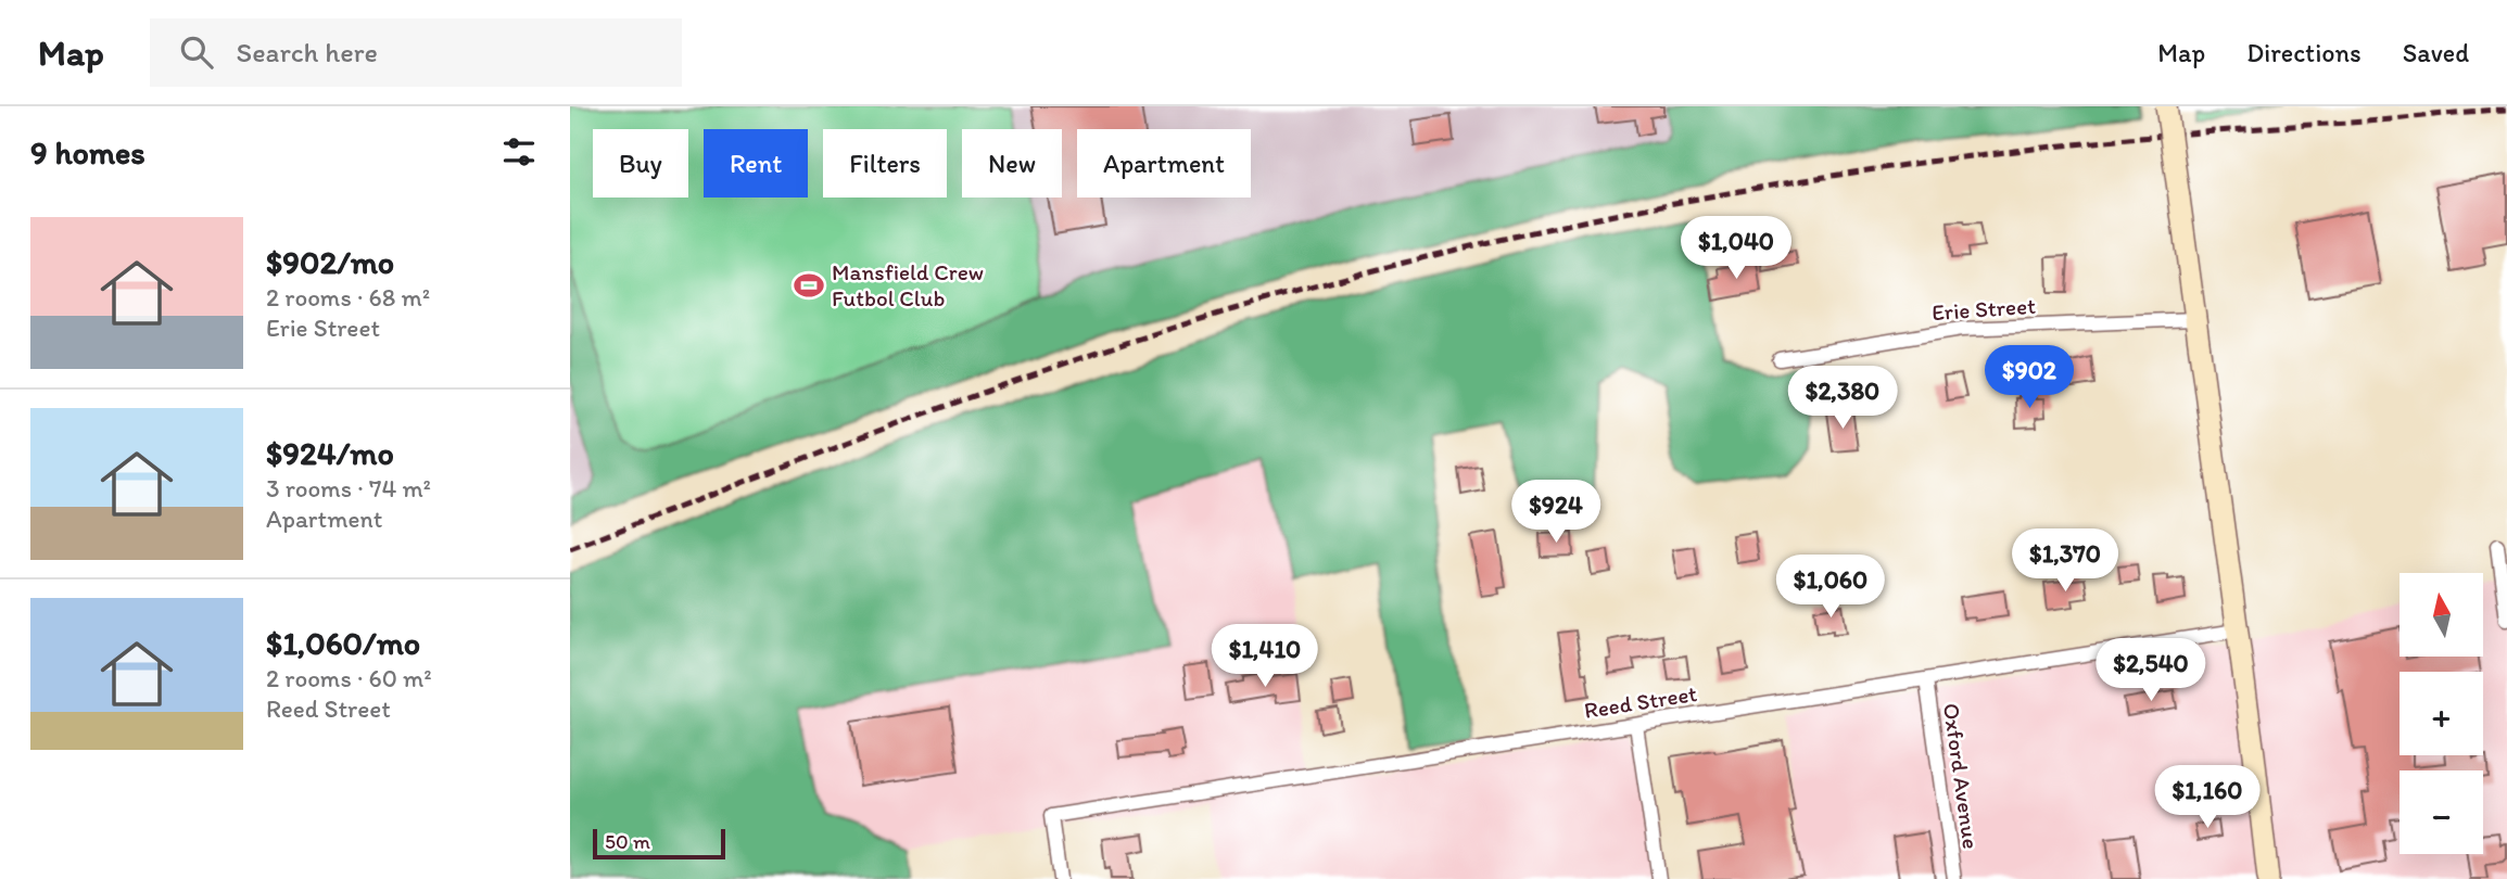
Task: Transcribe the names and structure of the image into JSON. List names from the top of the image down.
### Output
{
  "streets": {
    "street": ["Erie Street", "Reed Street", "Oxford Avenue"]
  },
  "crossings": [
    ["Reed Street", "Oxford Avenue"]
  ],
  "places": {
    "sports": ["Mansfield Crew Futbol Club"]
  },
  "scale_bar": "50 m",
  "north": "top",
  "page": {
    "header": "Map",
    "search": "Search here",
    "nav": ["Map", "Directions", "Saved"],
    "heading": "9 homes",
    "chip": [
      "Buy",
      "Rent",
      "Filters",
      "New",
      "Apartment"
    ],
    "list": [
      {
        "name": "$902/mo",
        "note": "2 rooms · 68 m² · Erie Street"
      },
      {
        "name": "$924/mo",
        "note": "3 rooms · 74 m² · Apartment"
      },
      {
        "name": "$1,060/mo",
        "note": "2 rooms · 60 m² · Reed Street"
      }
    ],
    "price": [
      "$1,040",
      "$902",
      "$2,380",
      "$924",
      "$1,370",
      "$1,060",
      "$1,410",
      "$2,540",
      "$1,160"
    ],
    "map_buttons": ["+", "−"],
    "scale": "50 m"
  }
}
